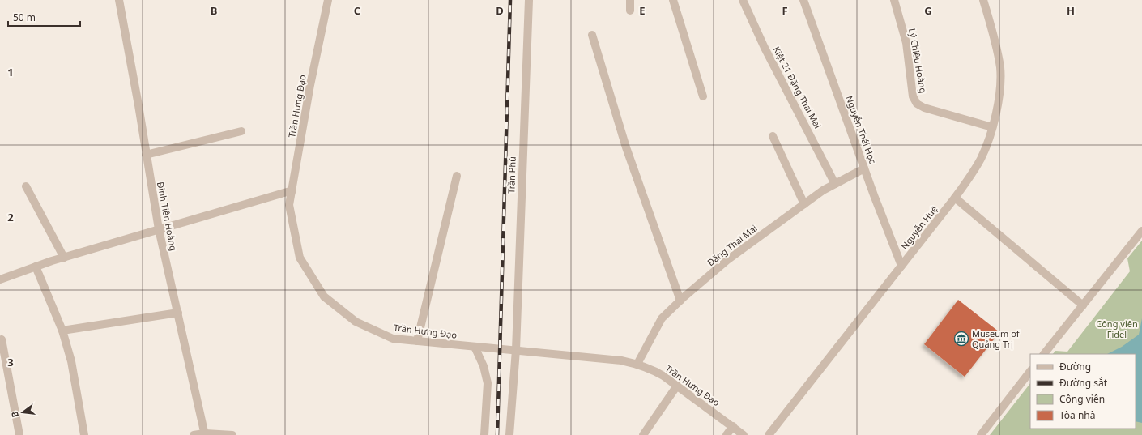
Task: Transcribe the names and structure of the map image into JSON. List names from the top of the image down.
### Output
{
  "streets": {
    "street": [
      "Lý Chiêu Hoàng",
      "Kiệt 21 Đặng Thai Mai",
      "Trần Hưng Đạo",
      "Nguyễn Thái Học",
      "Trần Phú",
      "Đinh Tiên Hoàng",
      "Nguyễn Huệ",
      "Đặng Thai Mai"
    ]
  },
  "crossings": [
    ["Lý Chiêu Hoàng", "Nguyễn Huệ"],
    ["Kiệt 21 Đặng Thai Mai", "Đặng Thai Mai"],
    ["Trần Hưng Đạo", "Trần Phú"],
    ["Trần Hưng Đạo", "Đặng Thai Mai"],
    ["Nguyễn Thái Học", "Nguyễn Huệ"],
    ["Nguyễn Thái Học", "Đặng Thai Mai"]
  ],
  "parks": ["Công viên Fidel"],
  "places": {
    "museum": ["Museum of Quảng Trị"]
  },
  "legend": [
    "Đường",
    "Đường sắt",
    "Công viên",
    "Tòa nhà"
  ],
  "scale_bar": "50 m",
  "north": "left",
  "grid": {
    "columns": [
      "B",
      "C",
      "D",
      "E",
      "F",
      "G",
      "H"
    ],
    "rows": ["1", "2", "3"]
  }
}
